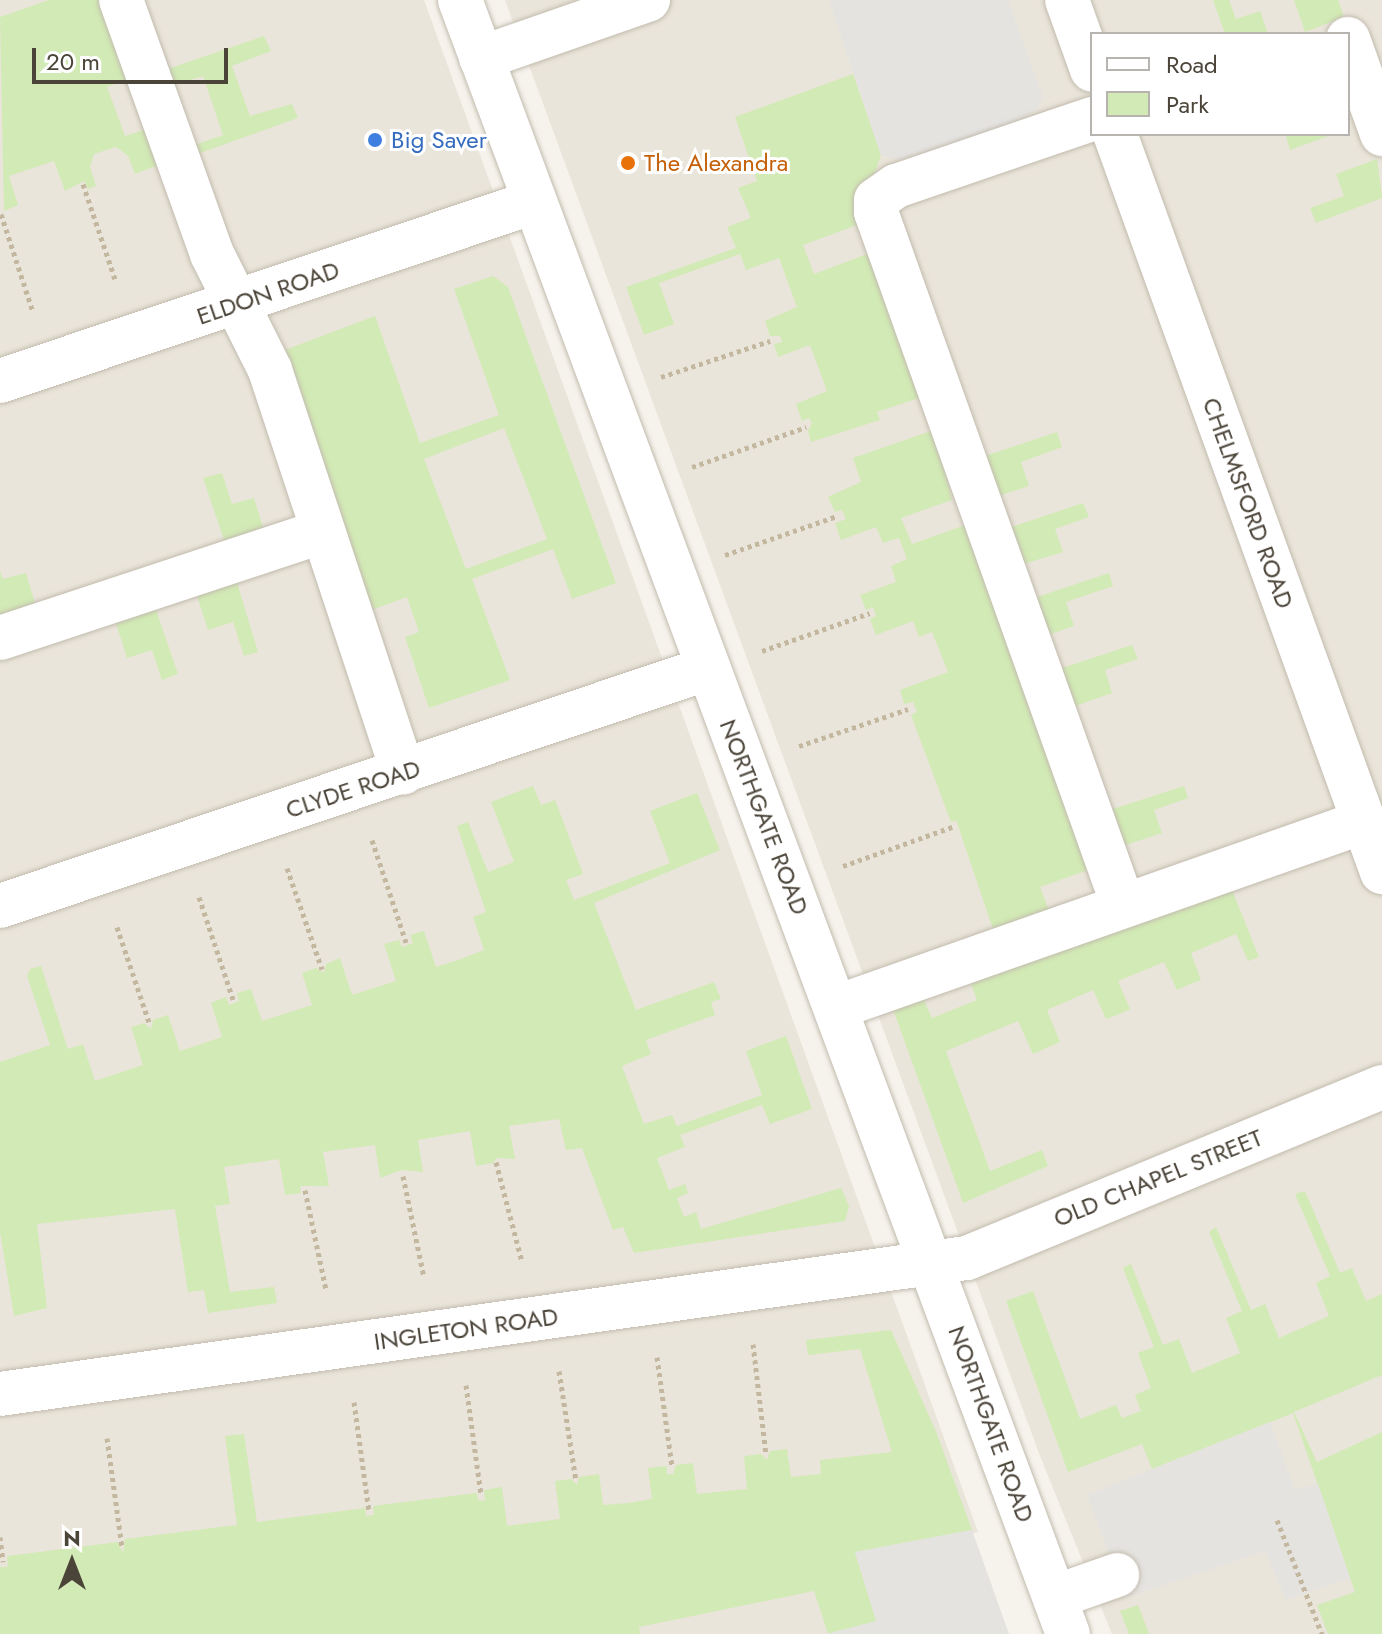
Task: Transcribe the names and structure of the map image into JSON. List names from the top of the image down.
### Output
{
  "streets": {
    "street": [
      "ELDON ROAD",
      "CHELMSFORD ROAD",
      "CLYDE ROAD",
      "NORTHGATE ROAD",
      "OLD CHAPEL STREET",
      "INGLETON ROAD"
    ]
  },
  "crossings": [
    ["ELDON ROAD", "NORTHGATE ROAD"],
    ["CLYDE ROAD", "NORTHGATE ROAD"],
    ["NORTHGATE ROAD", "OLD CHAPEL STREET"],
    ["NORTHGATE ROAD", "INGLETON ROAD"],
    ["OLD CHAPEL STREET", "INGLETON ROAD"]
  ],
  "places": ["Big Saver", "The Alexandra"],
  "legend": ["Road", "Park"],
  "scale_bar": "20 m",
  "north": "top"
}
